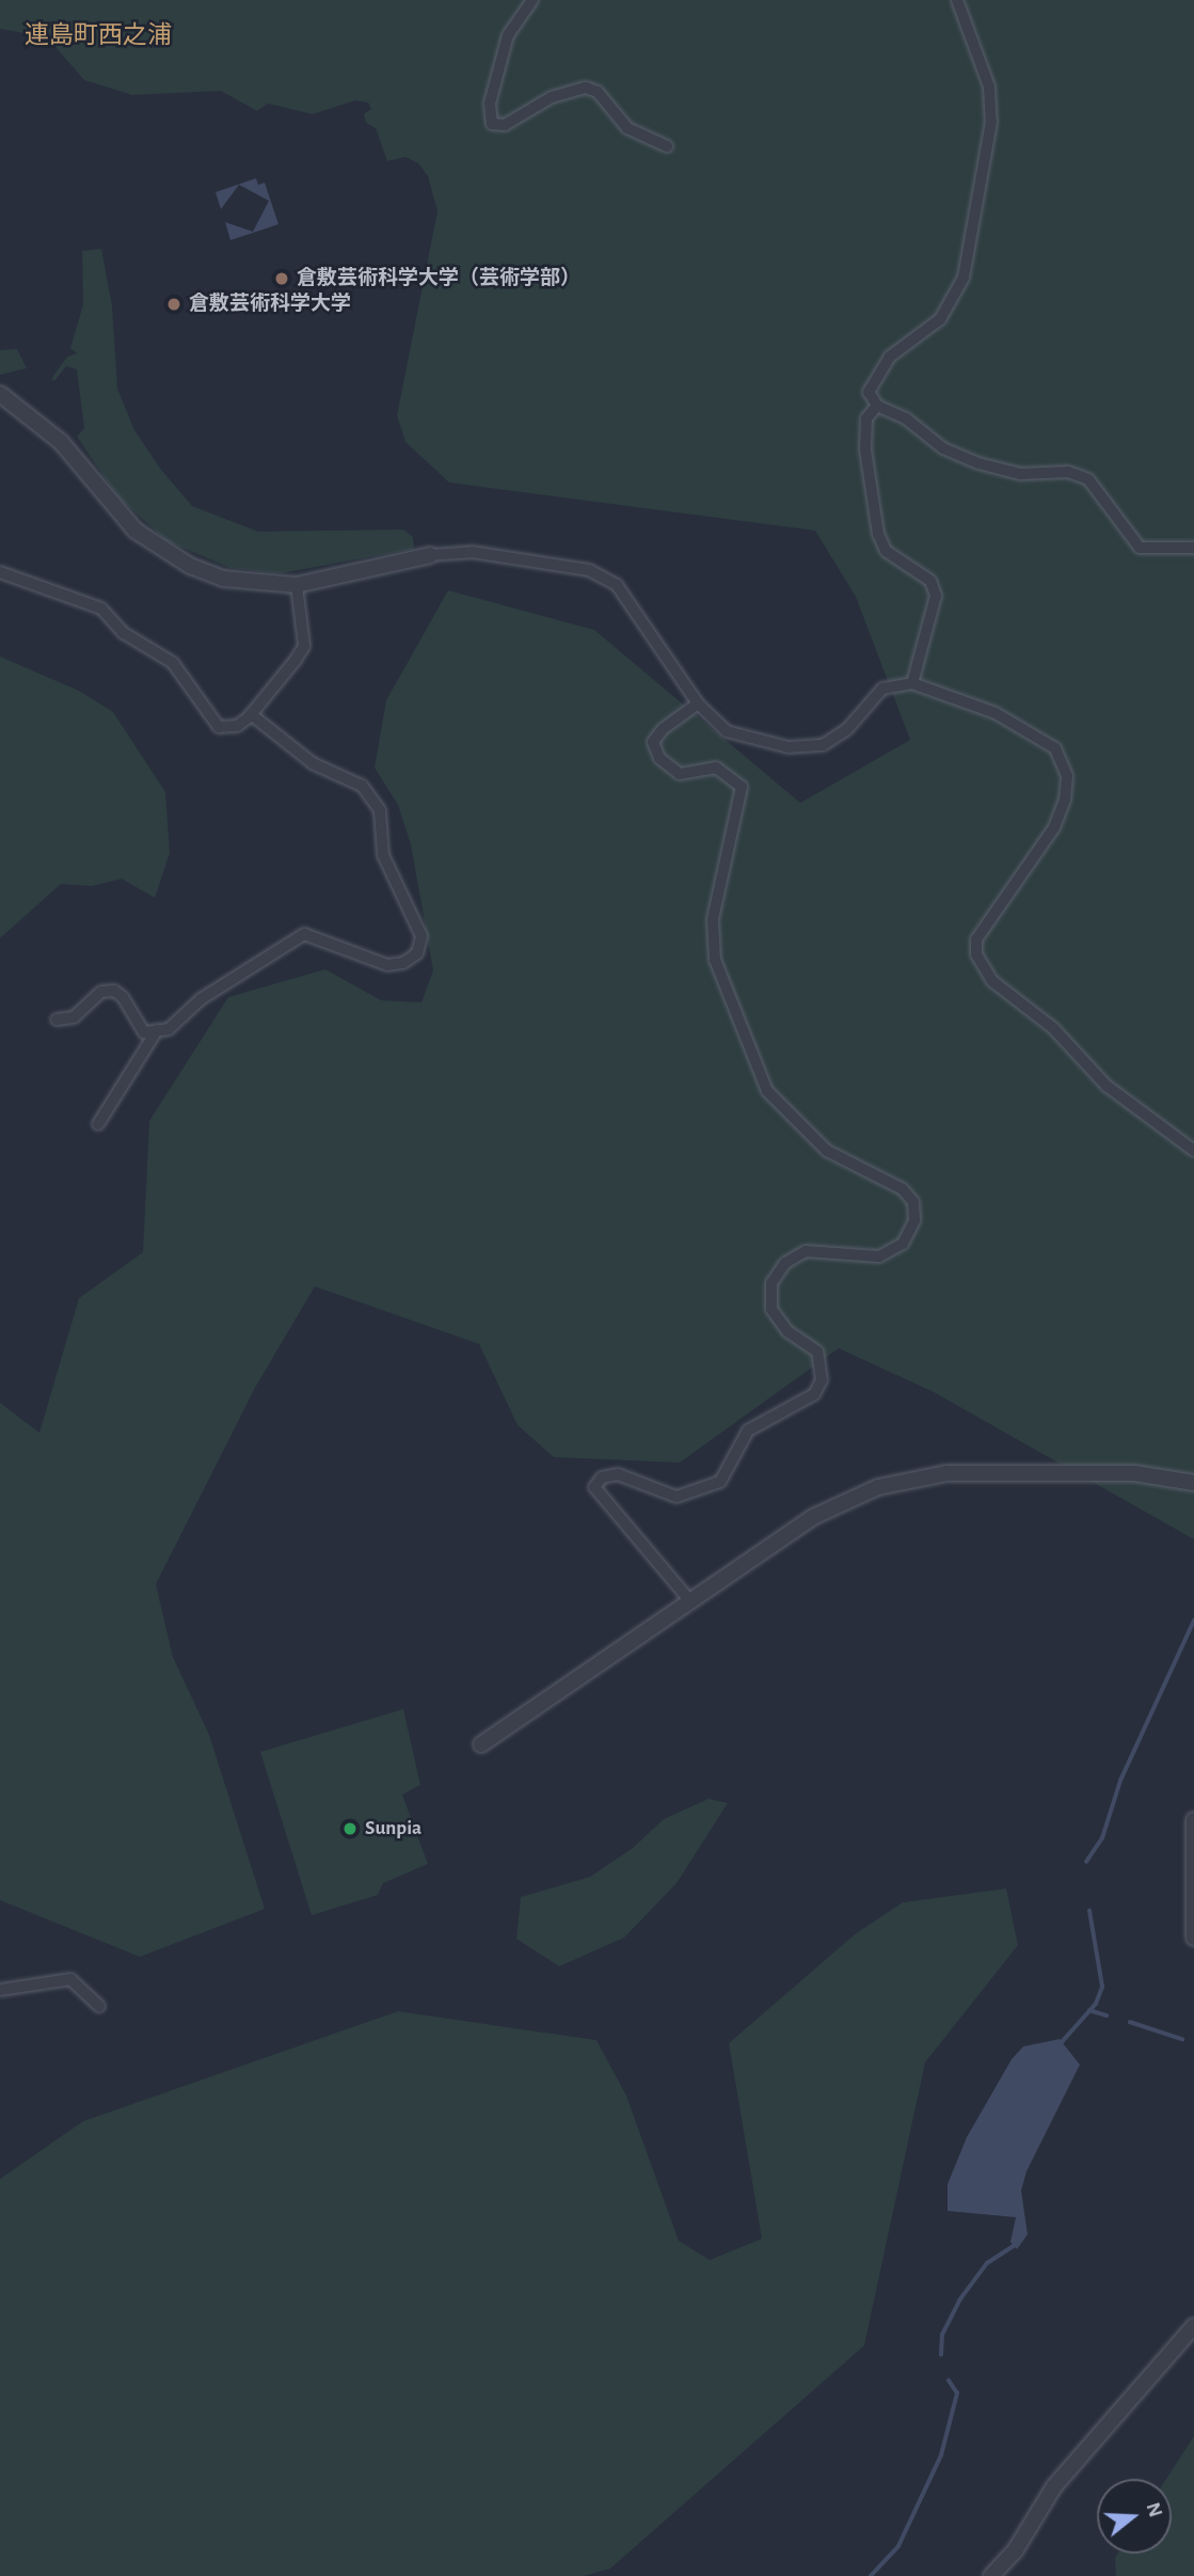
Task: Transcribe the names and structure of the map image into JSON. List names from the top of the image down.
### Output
{
  "districts": ["連島町西之浦"],
  "places": ["倉敷芸術科学大学（芸術学部）", "倉敷芸術科学大学", "Sunpia"],
  "north": "right"
}
